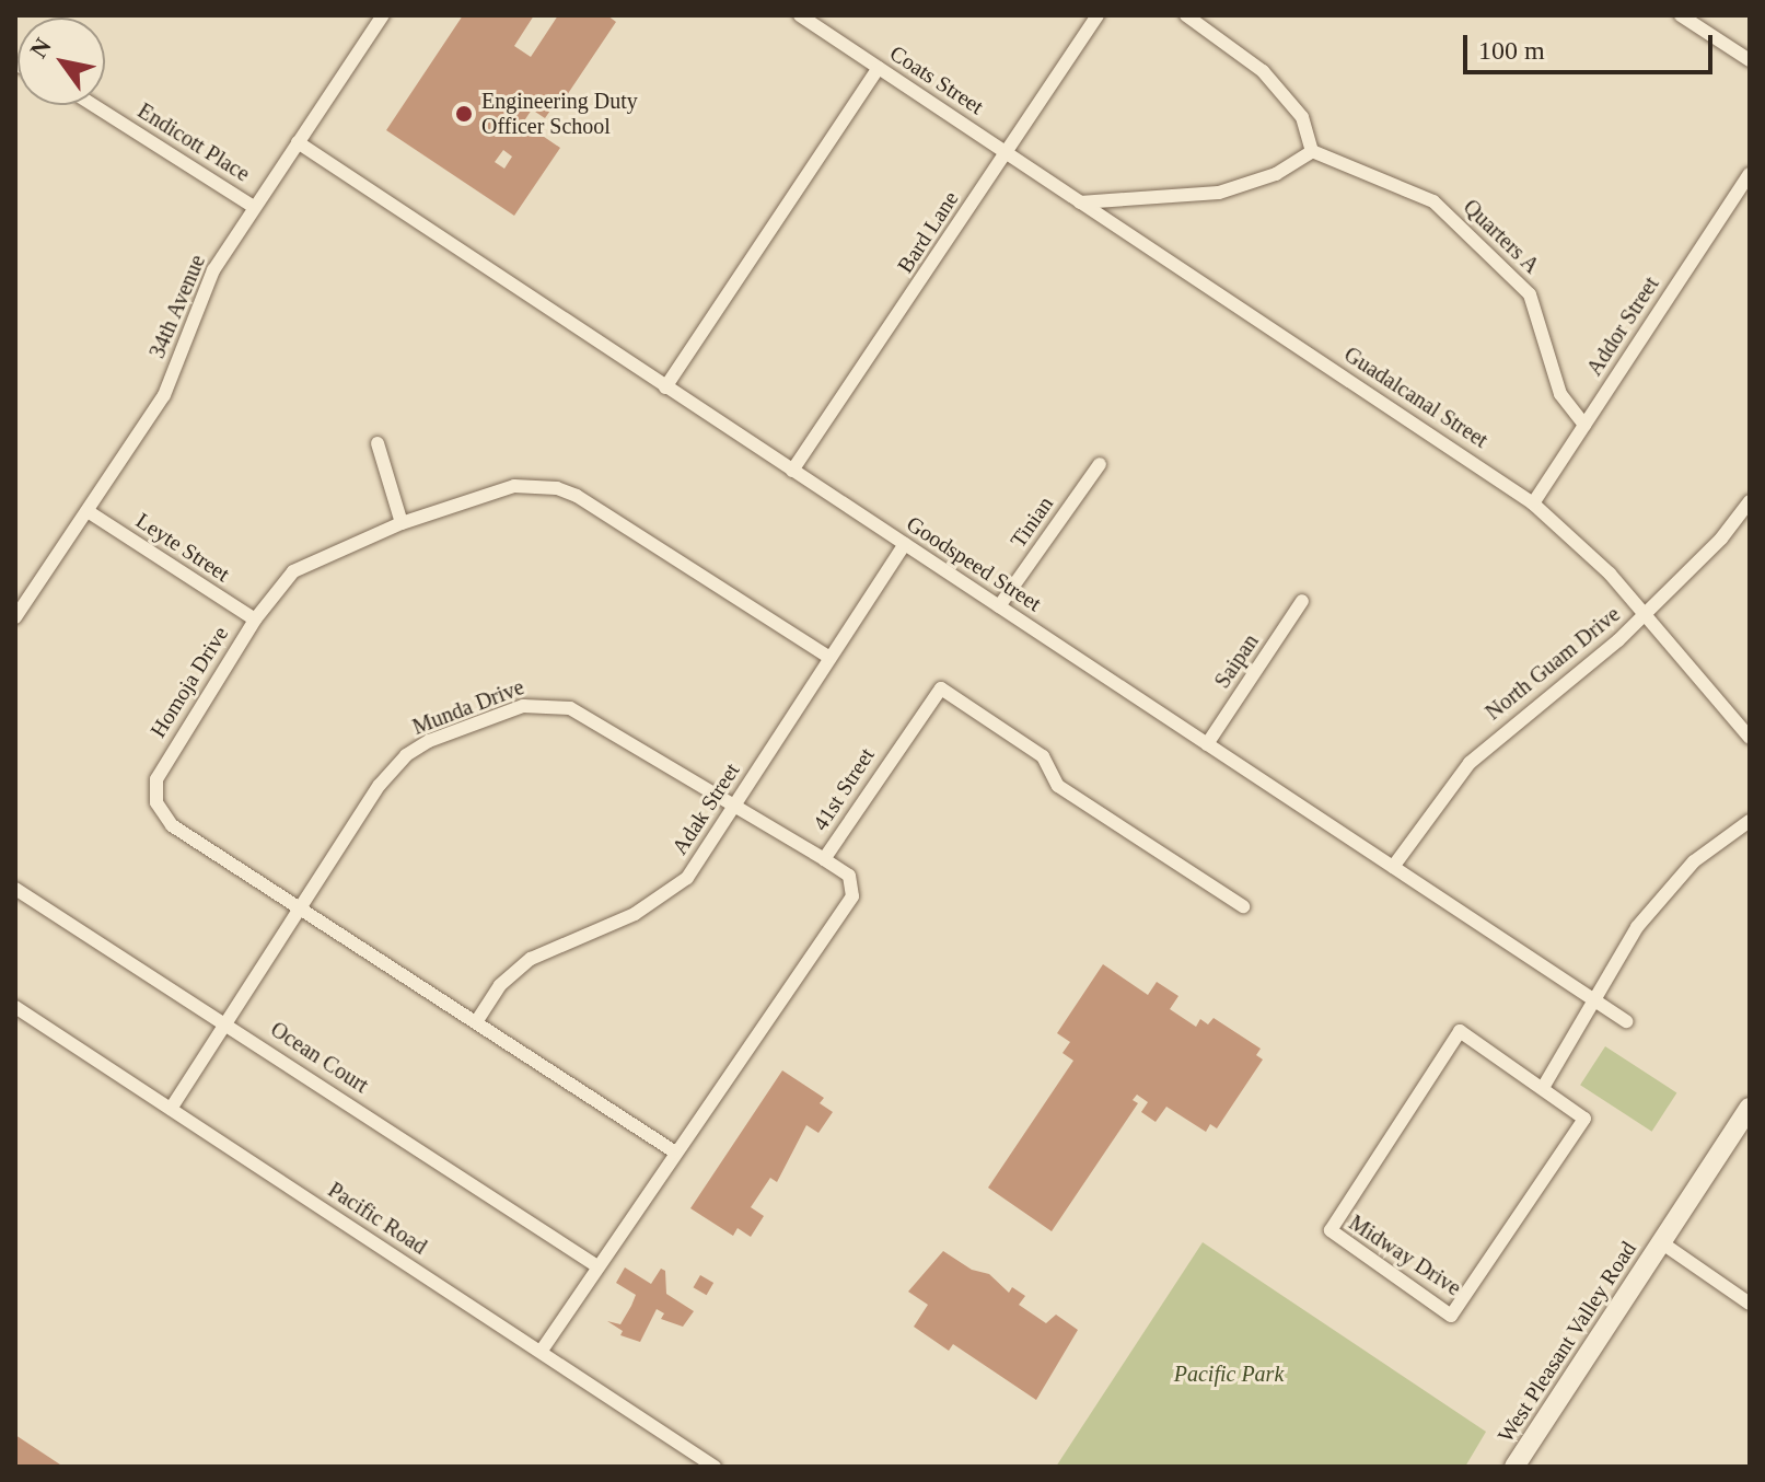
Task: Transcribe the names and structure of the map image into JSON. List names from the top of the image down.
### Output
{
  "streets": {
    "street": [
      "Coats Street",
      "Endicott Place",
      "Bard Lane",
      "Quarters A",
      "34th Avenue",
      "Addor Street",
      "Guadalcanal Street",
      "Tinian",
      "Leyte Street",
      "Goodspeed Street",
      "Saipan",
      "North Guam Drive",
      "Homoja Drive",
      "Munda Drive",
      "41st Street",
      "Adak Street",
      "Ocean Court",
      "Pacific Road",
      "Midway Drive",
      "West Pleasant Valley Road"
    ]
  },
  "crossings": [
    ["Coats Street", "Bard Lane"],
    ["Coats Street", "Guadalcanal Street"],
    ["Endicott Place", "34th Avenue"],
    ["Bard Lane", "Guadalcanal Street"],
    ["Bard Lane", "Goodspeed Street"],
    ["Quarters A", "Addor Street"],
    ["34th Avenue", "Leyte Street"],
    ["34th Avenue", "Goodspeed Street"],
    ["Addor Street", "Guadalcanal Street"],
    ["Guadalcanal Street", "North Guam Drive"],
    ["Tinian", "Goodspeed Street"],
    ["Leyte Street", "Homoja Drive"],
    ["Goodspeed Street", "Saipan"],
    ["Goodspeed Street", "North Guam Drive"],
    ["Goodspeed Street", "Adak Street"],
    ["Homoja Drive", "Munda Drive"],
    ["Homoja Drive", "41st Street"],
    ["Homoja Drive", "Adak Street"],
    ["Munda Drive", "41st Street"],
    ["Munda Drive", "Adak Street"],
    ["Munda Drive", "Ocean Court"],
    ["Munda Drive", "Pacific Road"],
    ["41st Street", "Ocean Court"],
    ["41st Street", "Pacific Road"]
  ],
  "parks": ["Pacific Park"],
  "places": ["Engineering Duty Officer School"],
  "scale_bar": "100 m",
  "north": "top left"
}
